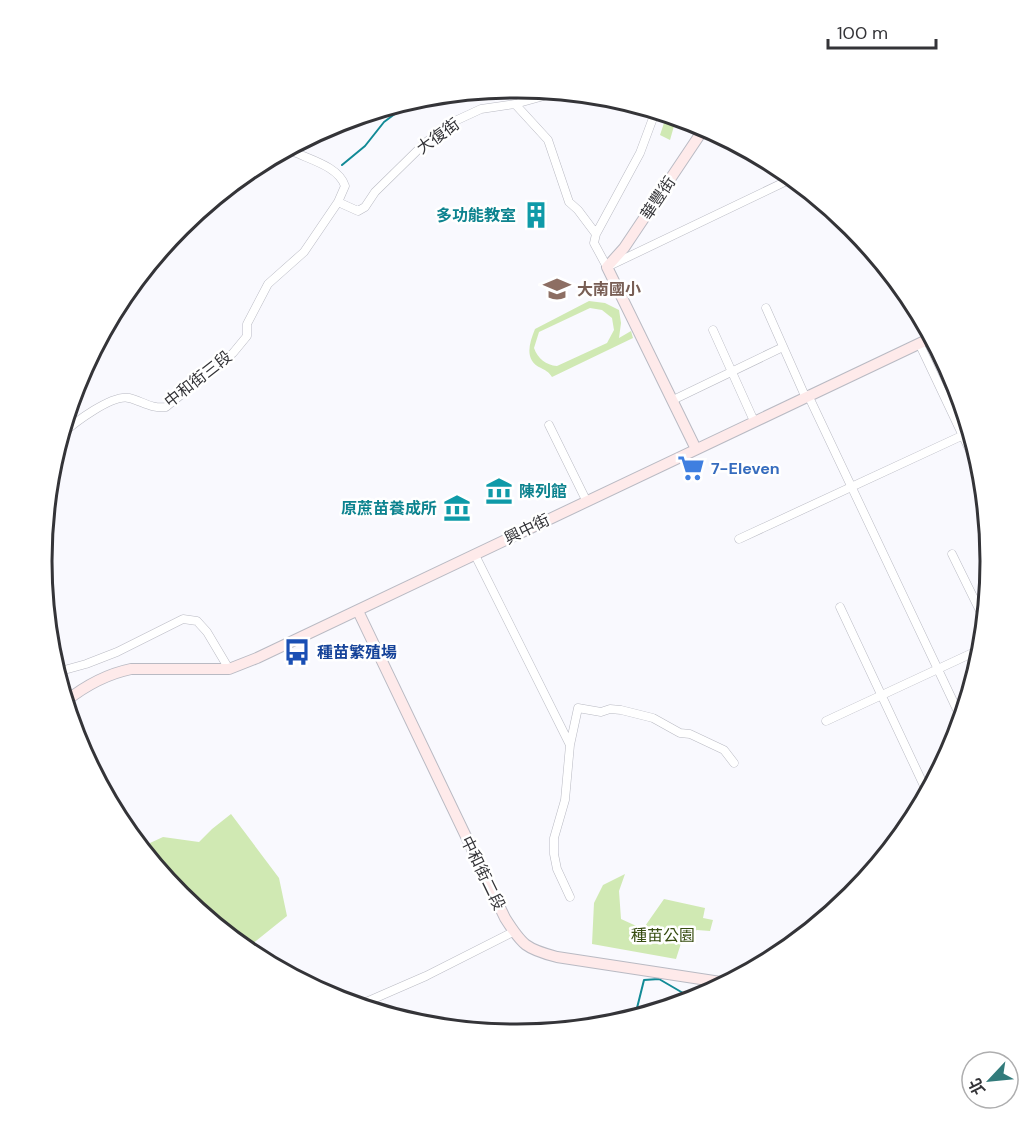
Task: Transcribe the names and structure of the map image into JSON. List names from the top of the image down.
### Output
{
  "streets": {
    "street": [
      "大復街",
      "華豐街",
      "中和街三段",
      "興中街",
      "中和街二段"
    ]
  },
  "crossings": [
    ["大復街", "中和街三段"],
    ["興中街", "中和街二段"]
  ],
  "parks": ["種苗公園"],
  "places": {
    "building": ["多功能教室"],
    "school or university": ["大南國小"],
    "supermarket": ["7-Eleven"],
    "museum": ["陳列館", "原蔗苗養成所"],
    "bus stop": ["種苗繁殖場"]
  },
  "scale_bar": "100 m",
  "north": "bottom left"
}
